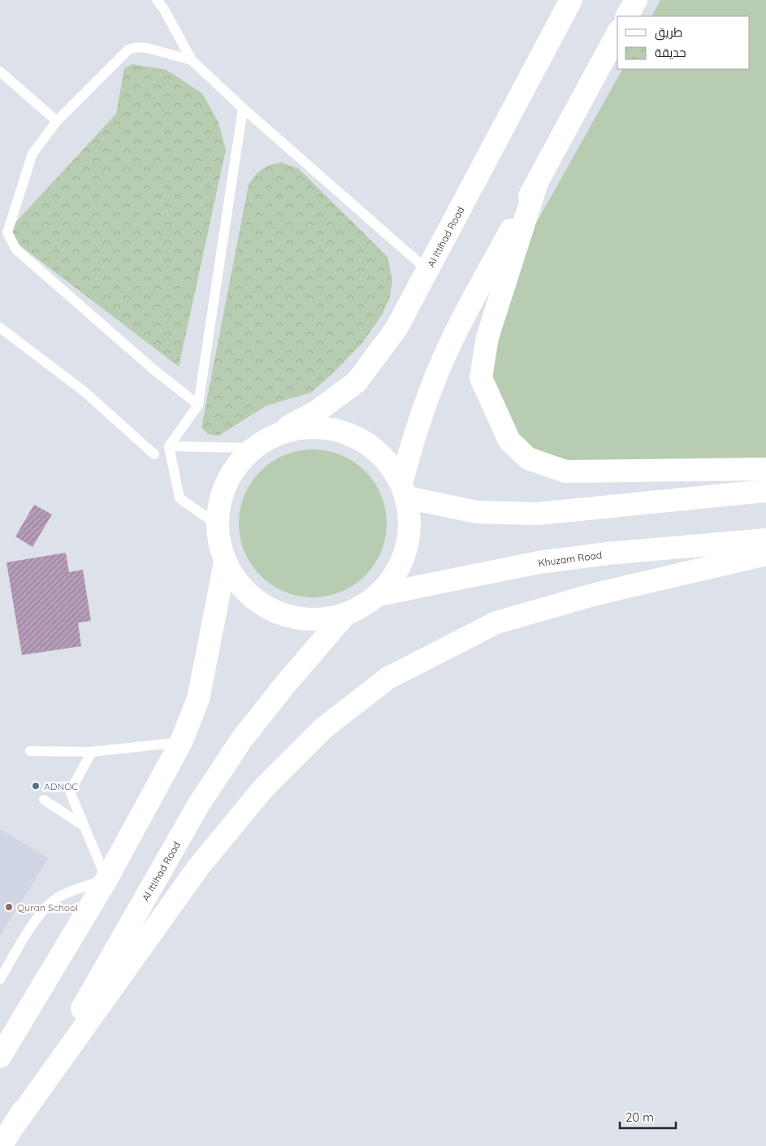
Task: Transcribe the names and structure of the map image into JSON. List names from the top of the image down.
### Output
{
  "streets": {
    "main road": ["Al Ittihad Road", "Khuzam Road"]
  },
  "places": ["ADNOC", "Quran School"],
  "legend": ["طريق", "حديقة"],
  "scale_bar": "20 m"
}
